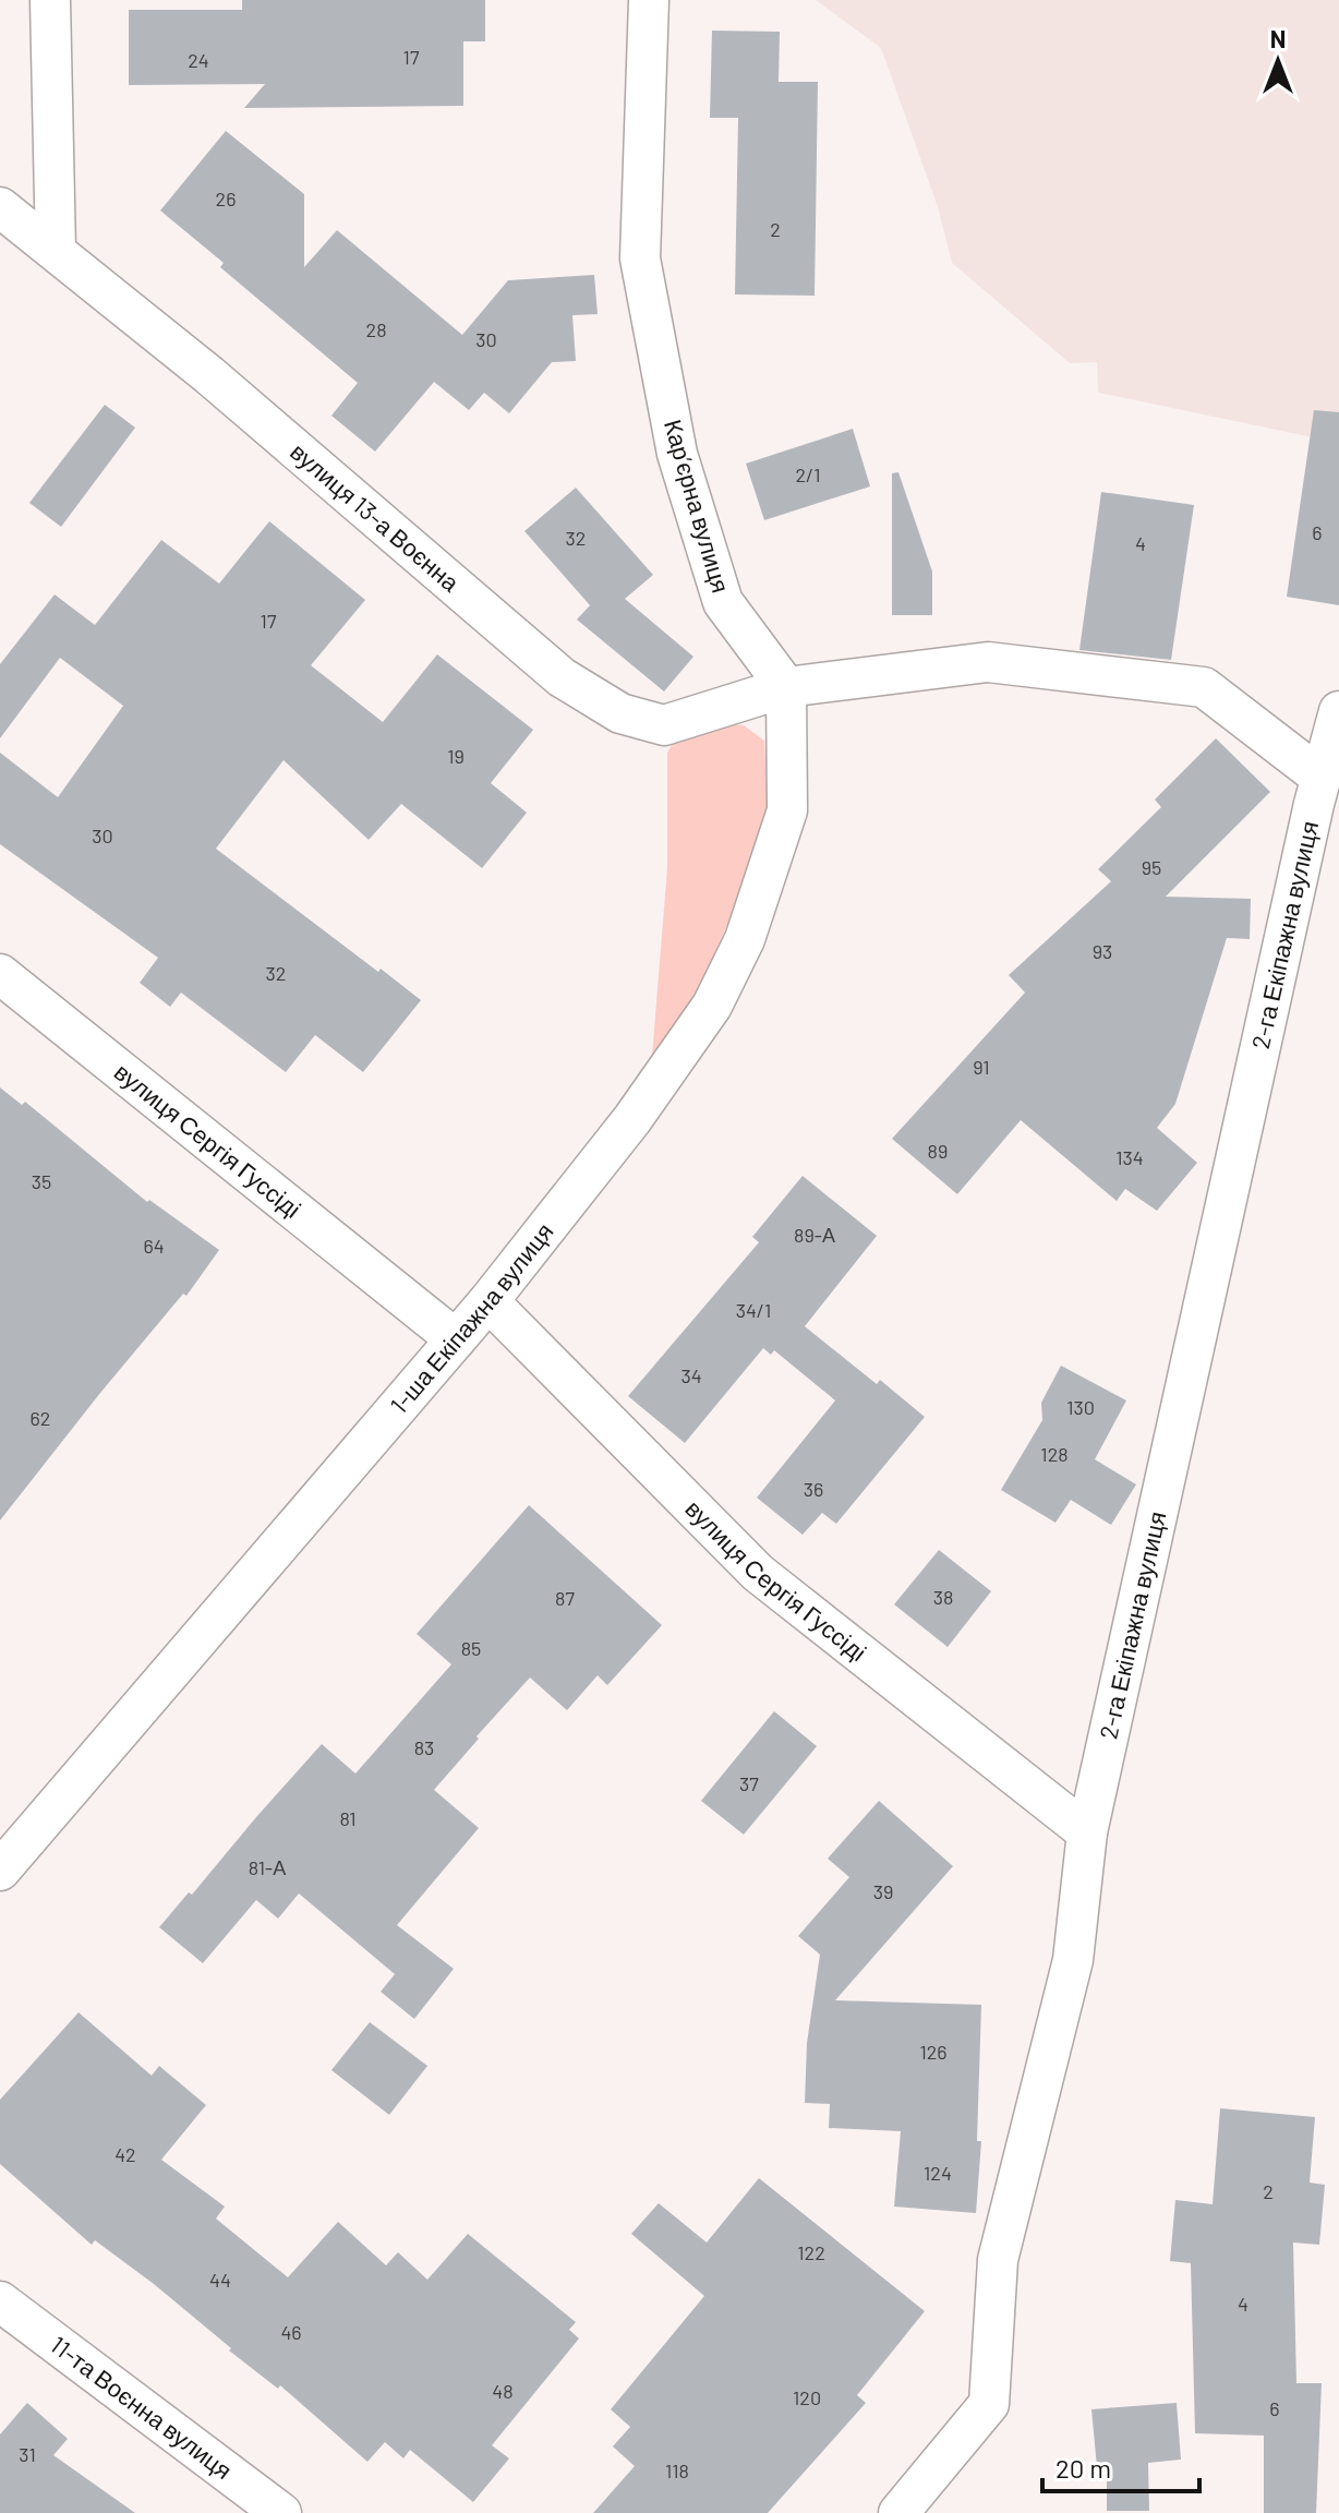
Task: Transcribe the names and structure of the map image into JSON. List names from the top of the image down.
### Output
{
  "streets": {
    "street": [
      "Карʼєрна вулиця",
      "вулиця 13-а Воєнна",
      "2-га Екіпажна вулиця",
      "вулиця Сергія Гуссіді",
      "1-ша Екіпажна вулиця",
      "11-та Воєнна вулиця"
    ]
  },
  "crossings": [
    ["Карʼєрна вулиця", "вулиця 13-а Воєнна"],
    ["Карʼєрна вулиця", "1-ша Екіпажна вулиця"],
    ["вулиця 13-а Воєнна", "1-ша Екіпажна вулиця"],
    ["2-га Екіпажна вулиця", "вулиця Сергія Гуссіді"],
    ["вулиця Сергія Гуссіді", "1-ша Екіпажна вулиця"]
  ],
  "house_numbers": [
    "17",
    "24",
    "26",
    "2",
    "28",
    "30",
    "2/1",
    "6",
    "32",
    "4",
    "17",
    "19",
    "30",
    "95",
    "93",
    "32",
    "91",
    "89",
    "134",
    "35",
    "89-А",
    "64",
    "34/1",
    "34",
    "130",
    "62",
    "128",
    "36",
    "38",
    "87",
    "85",
    "83",
    "37",
    "81",
    "81-А",
    "39",
    "126",
    "42",
    "124",
    "2",
    "122",
    "44",
    "4",
    "46",
    "48",
    "120",
    "6",
    "31",
    "118"
  ],
  "scale_bar": "20 m",
  "north": "top"
}
